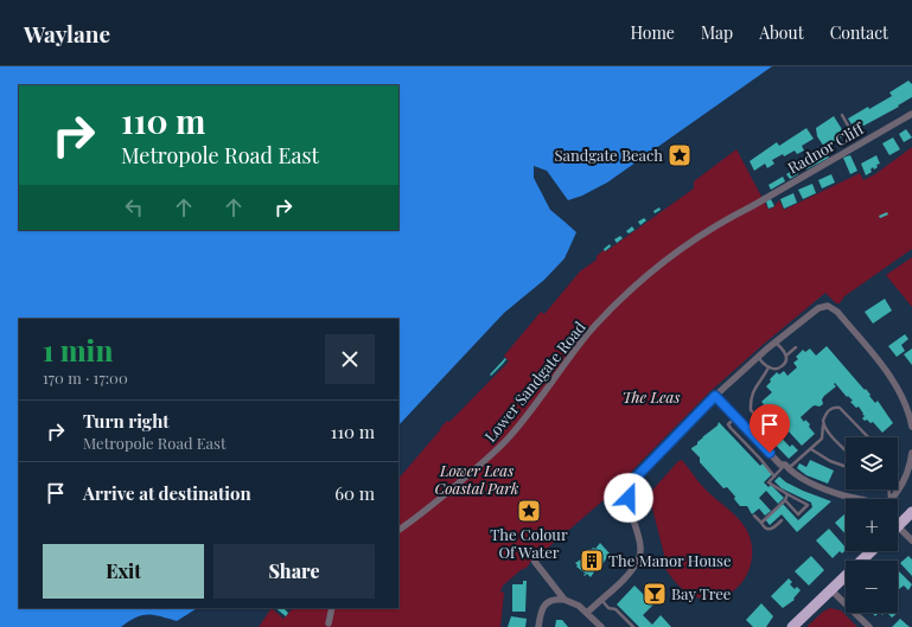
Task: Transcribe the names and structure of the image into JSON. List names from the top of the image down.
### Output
{
  "streets": {
    "street": ["Radnor Cliff", "Lower Sandgate Road"]
  },
  "crossings": [
    ["Radnor Cliff", "Lower Sandgate Road"]
  ],
  "parks": ["The Leas", "Lower Leas Coastal Park"],
  "places": {
    "place": ["Sandgate Beach", "The Colour Of Water"],
    "building": ["The Manor House"],
    "bar": ["Bay Tree"]
  },
  "page": {
    "header": "Waylane",
    "nav": [
      "Home",
      "Map",
      "About",
      "Contact"
    ],
    "turn": ["110 m", "Metropole Road East"],
    "heading": ["1 min", "170 m · 17:00"],
    "list": [
      {
        "name": "Turn right",
        "note": "Metropole Road East",
        "value": "110 m"
      },
      {
        "name": "Arrive at destination",
        "value": "60 m"
      }
    ],
    "map_buttons": ["+", "−"],
    "buttons": ["Exit", "Share"]
  }
}
